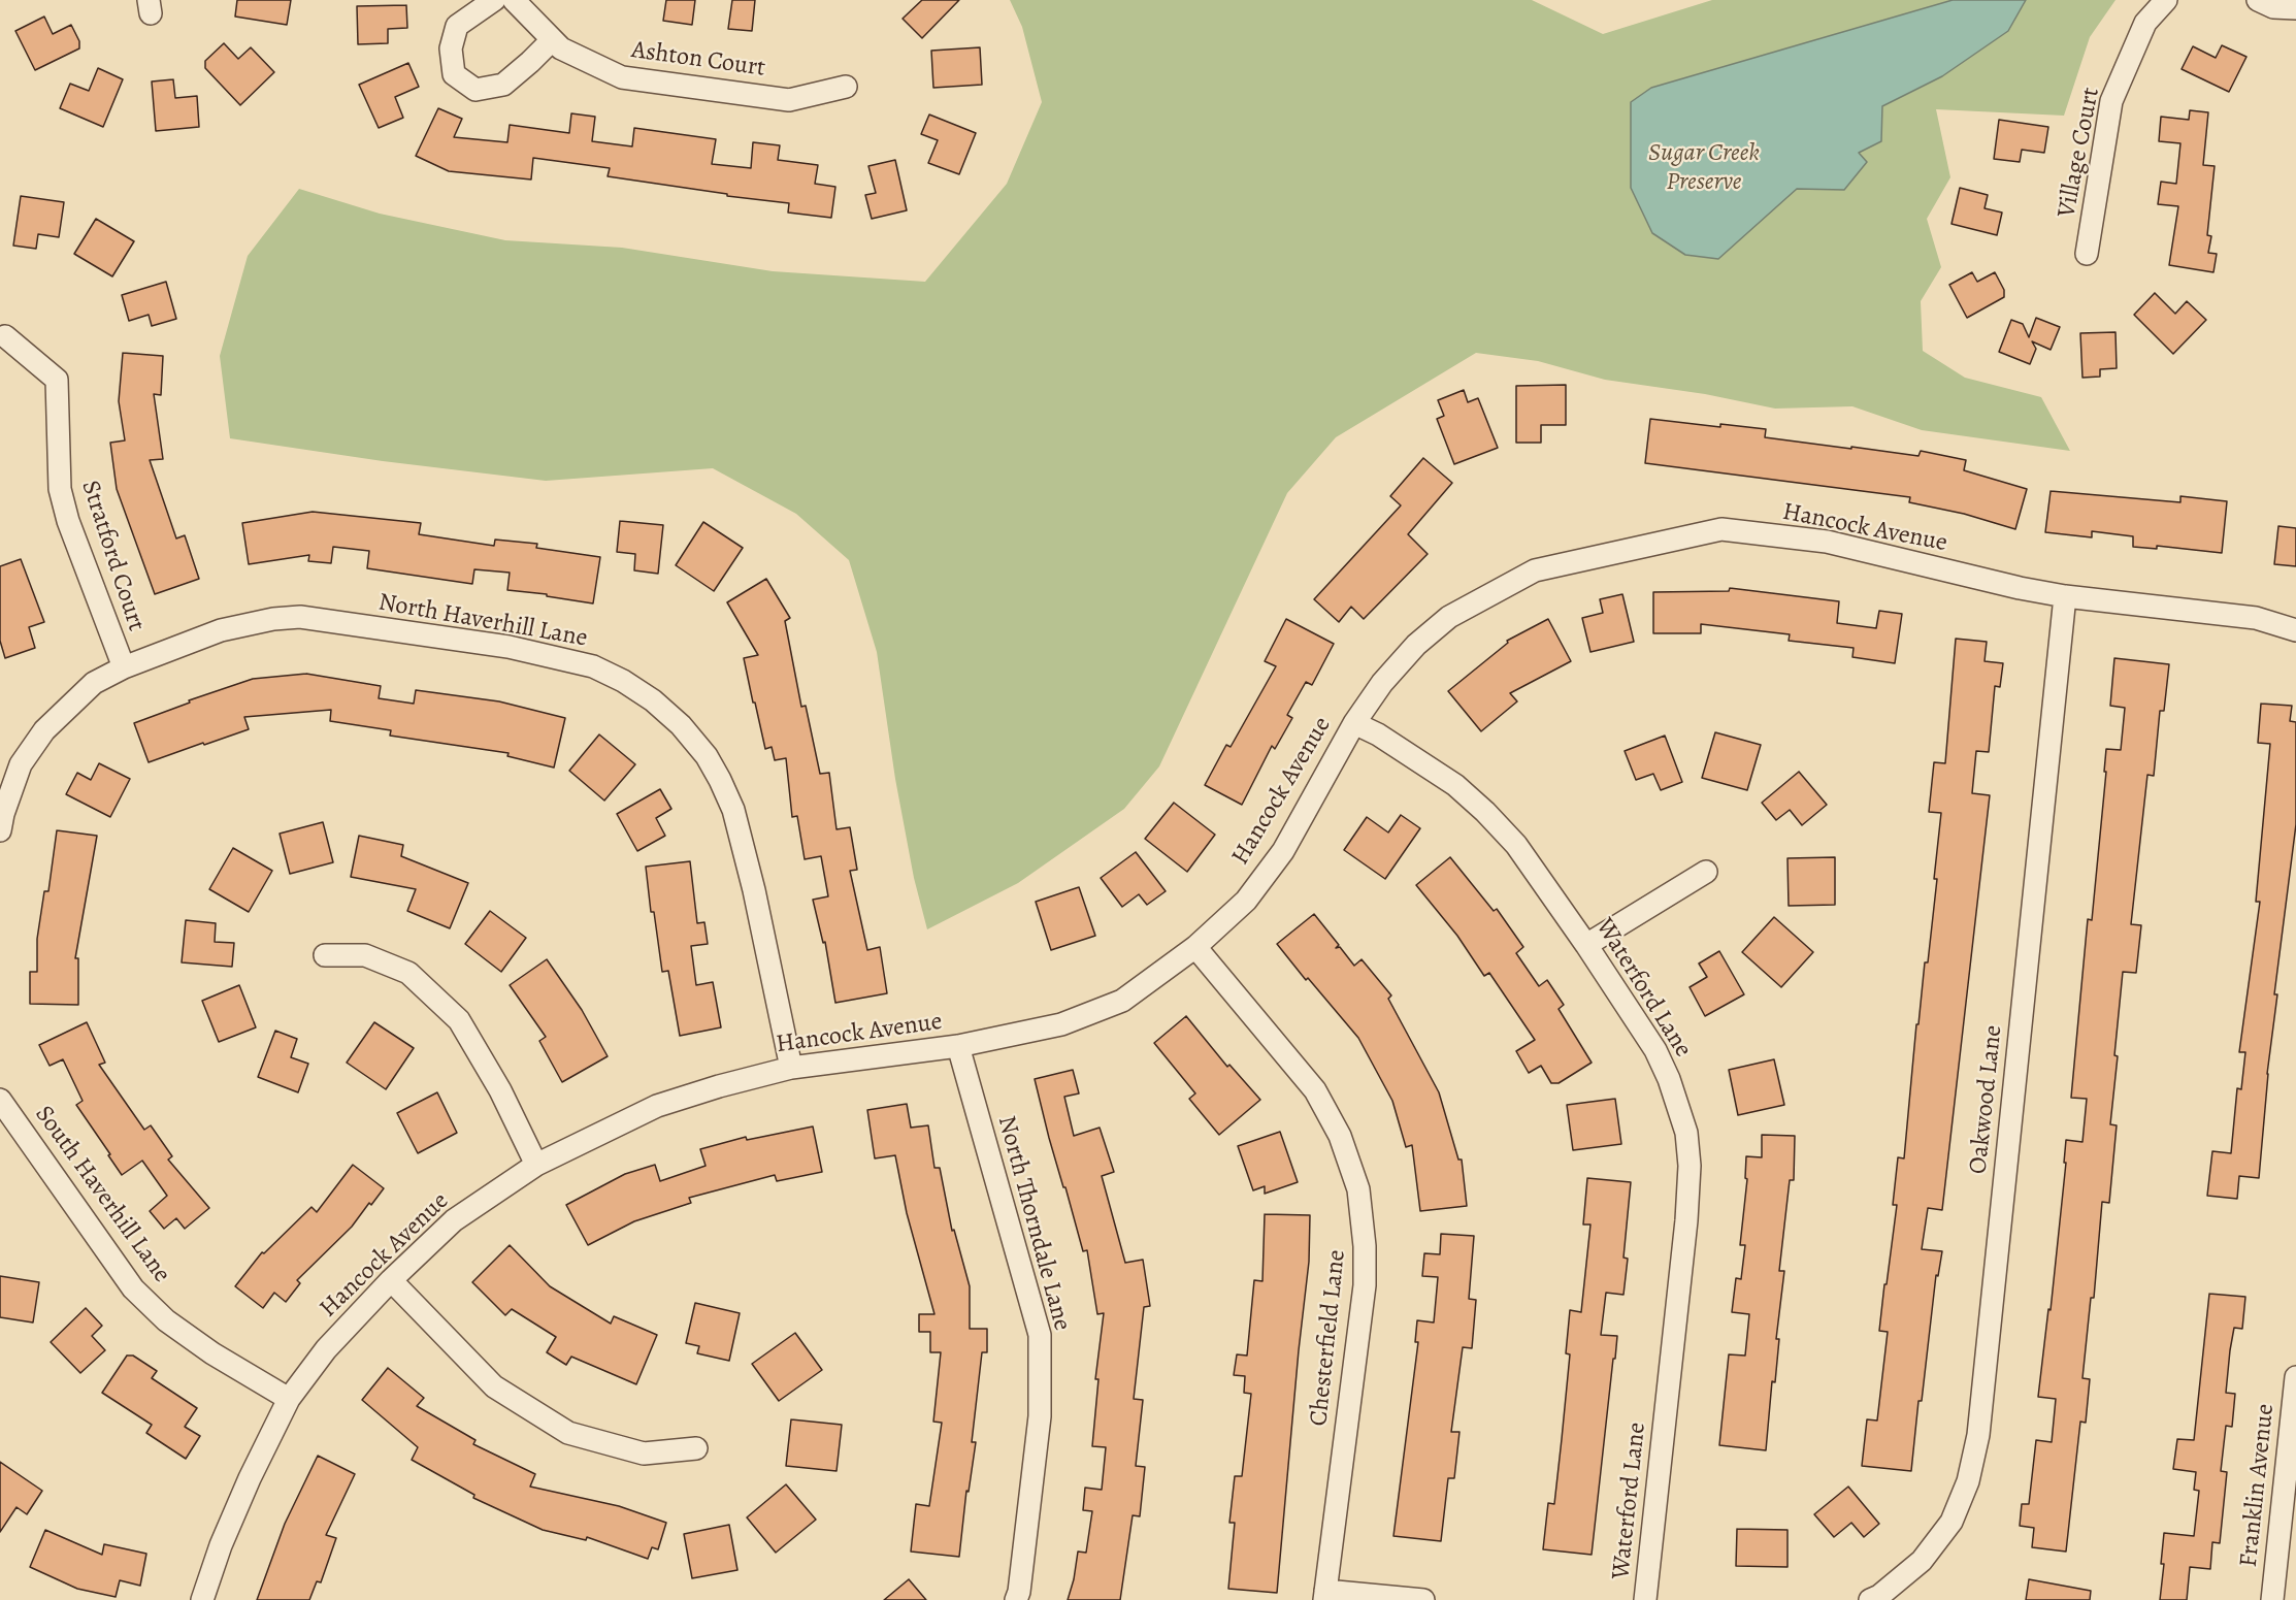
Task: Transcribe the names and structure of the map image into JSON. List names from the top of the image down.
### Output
{
  "streets": {
    "street": [
      "Ashton Court",
      "Village Court",
      "Hancock Avenue",
      "Stratford Court",
      "North Haverhill Lane",
      "Waterford Lane",
      "Oakwood Lane",
      "South Haverhill Lane",
      "North Thorndale Lane",
      "Chesterfield Lane",
      "Franklin Avenue"
    ]
  },
  "crossings": [
    ["Hancock Avenue", "North Haverhill Lane"],
    ["Hancock Avenue", "Waterford Lane"],
    ["Hancock Avenue", "Oakwood Lane"],
    ["Hancock Avenue", "South Haverhill Lane"],
    ["Hancock Avenue", "North Thorndale Lane"],
    ["Hancock Avenue", "Chesterfield Lane"],
    ["Stratford Court", "North Haverhill Lane"]
  ],
  "parks": ["Sugar Creek Preserve"]
}
